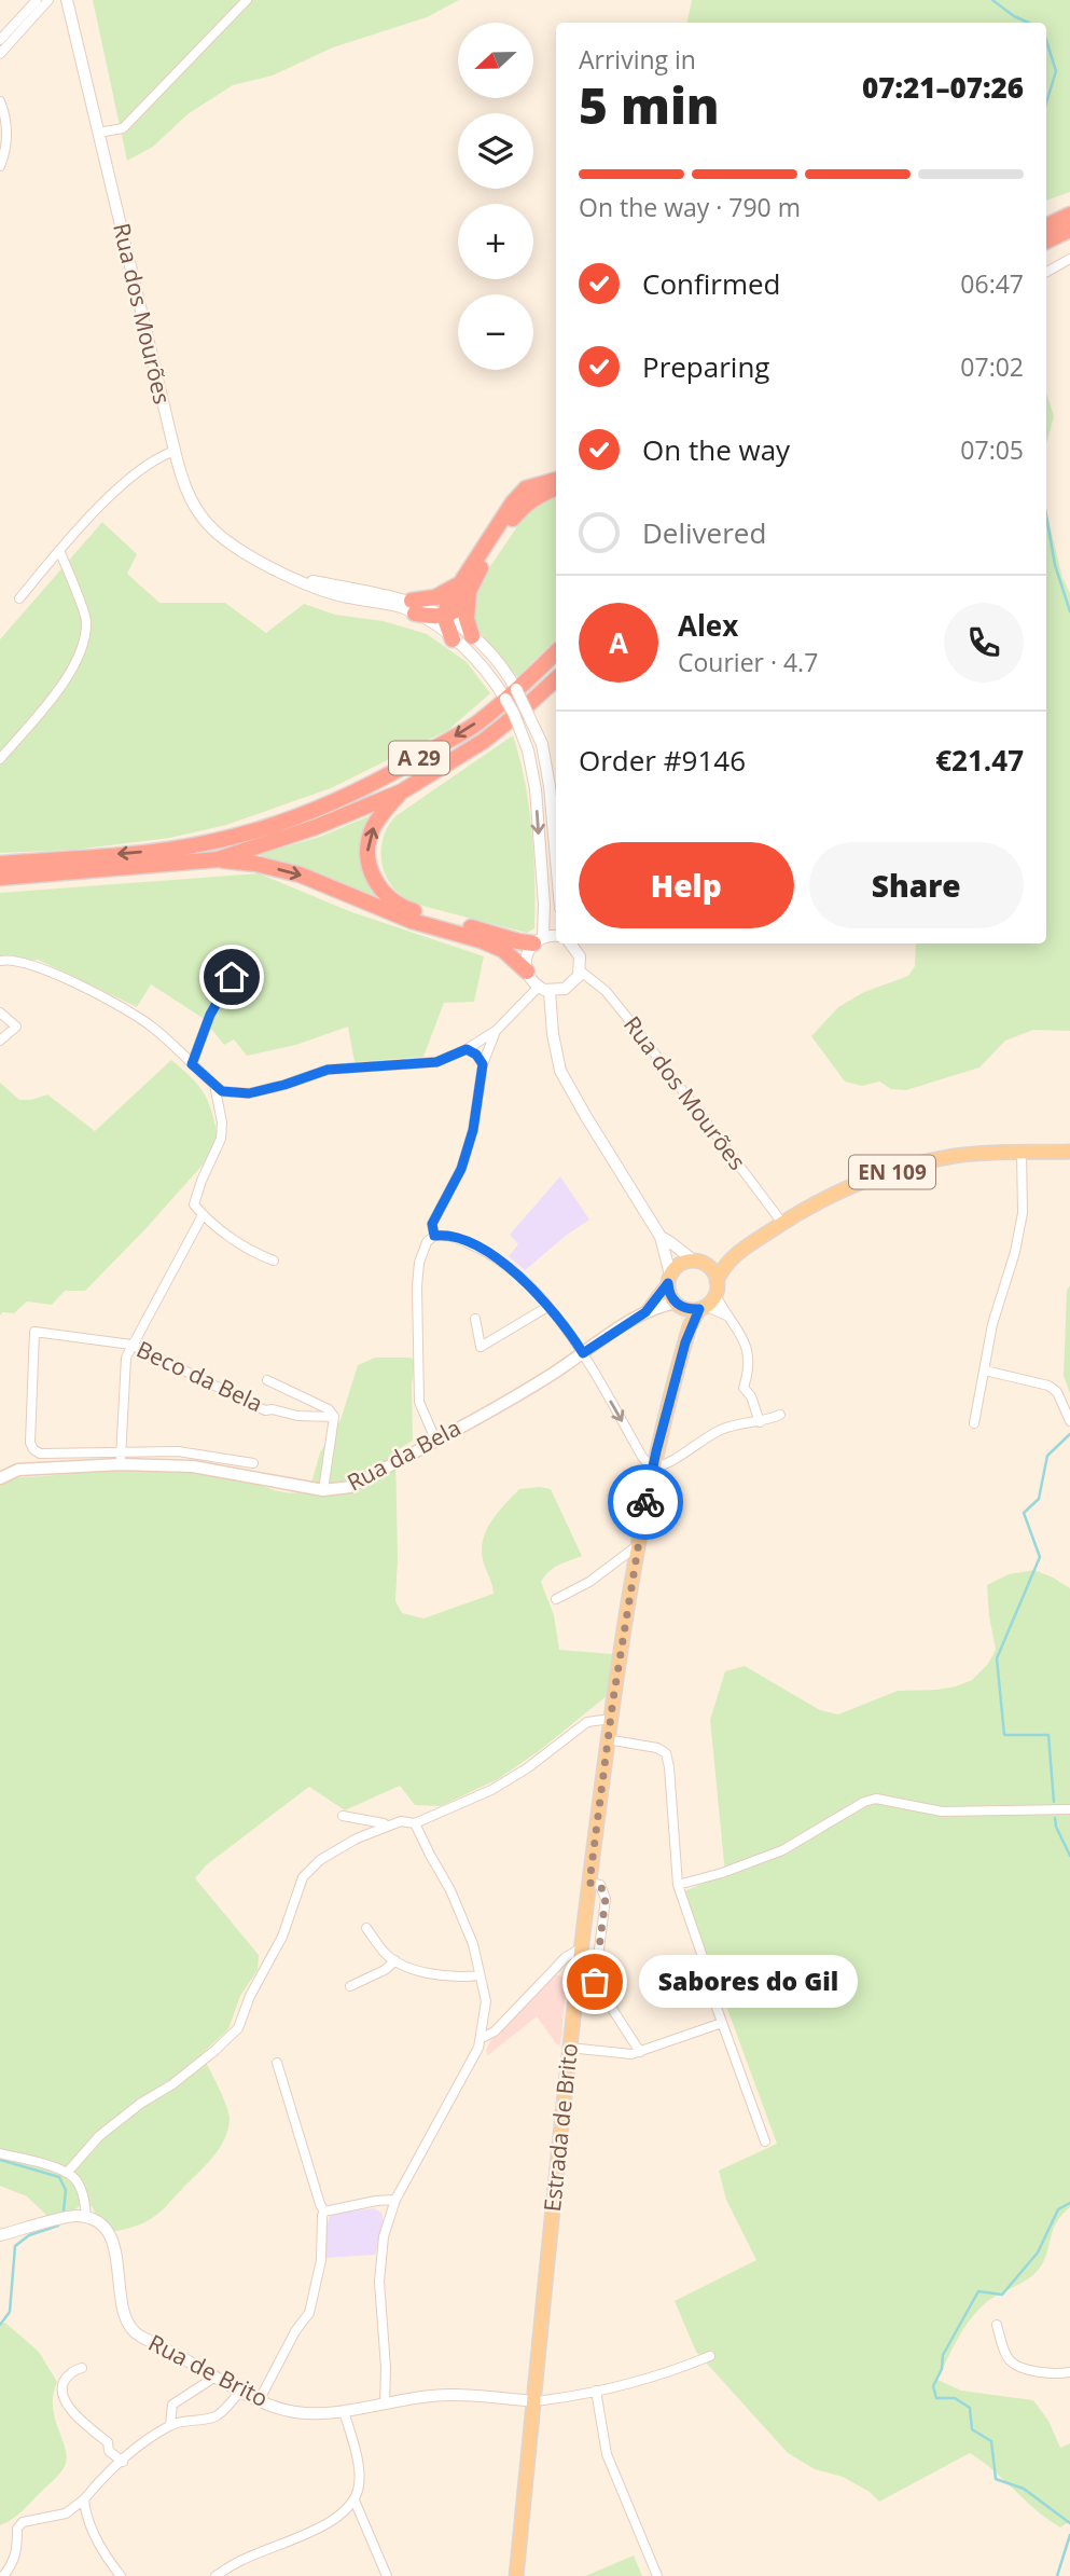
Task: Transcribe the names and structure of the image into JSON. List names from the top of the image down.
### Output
{
  "streets": {
    "highway": ["A 29"],
    "main road": ["EN 109", "Rua da Bela", "Estrada de Brito"],
    "street": ["Rua dos Mourões", "Beco da Bela", "Rua de Brito"]
  },
  "crossings": [
    ["Rua dos Mourões", "EN 109"],
    ["EN 109", "Rua da Bela"],
    ["EN 109", "Estrada de Brito"],
    ["Beco da Bela", "Rua da Bela"],
    ["Rua da Bela", "Estrada de Brito"],
    ["Estrada de Brito", "Rua de Brito"]
  ],
  "places": ["Sabores do Gil"],
  "north": "left",
  "page": {
    "map_buttons": ["+", "−"],
    "heading": ["5 min", "Arriving in", "07:21–07:26"],
    "panel": [
      "Alex",
      "Courier · 4.7",
      "Order #9146",
      "€21.47"
    ],
    "bar": "On the way · 790 m",
    "list": [
      ["Confirmed", "06:47"],
      ["Preparing", "07:02"],
      ["On the way", "07:05"],
      "Delivered"
    ],
    "round": "A",
    "buttons": ["Help", "Share"],
    "bubble": "Sabores do Gil"
  }
}
